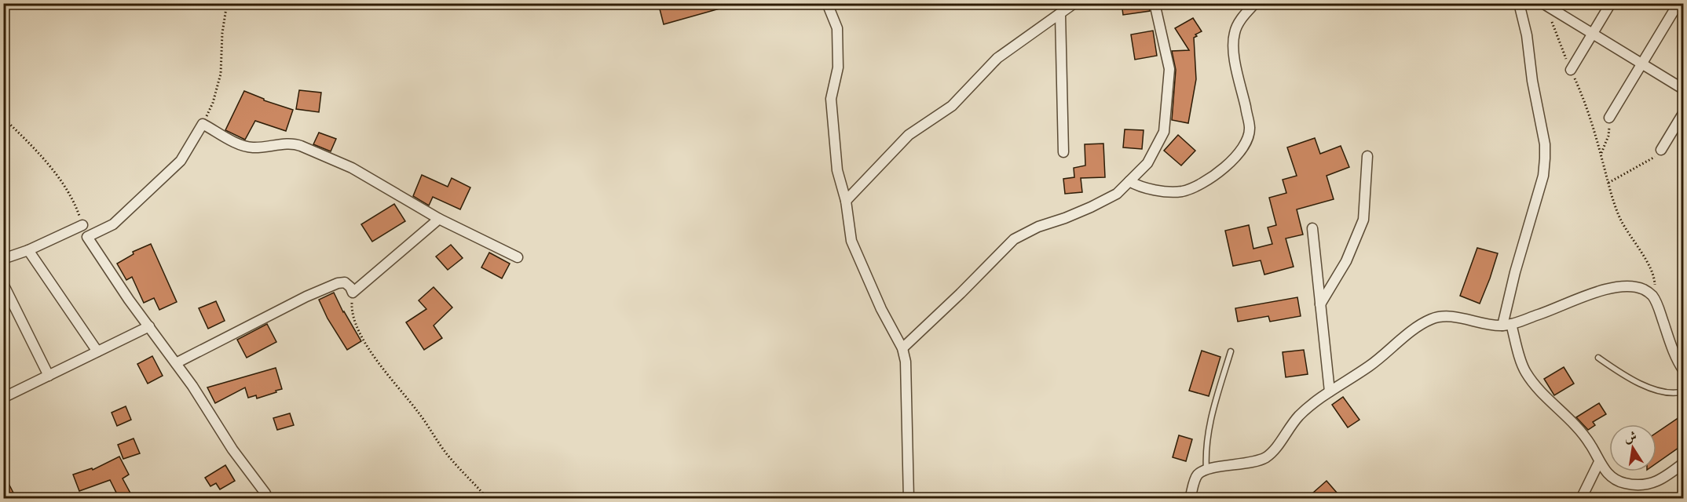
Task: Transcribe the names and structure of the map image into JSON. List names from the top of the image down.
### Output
{
  "north": "top"
}
